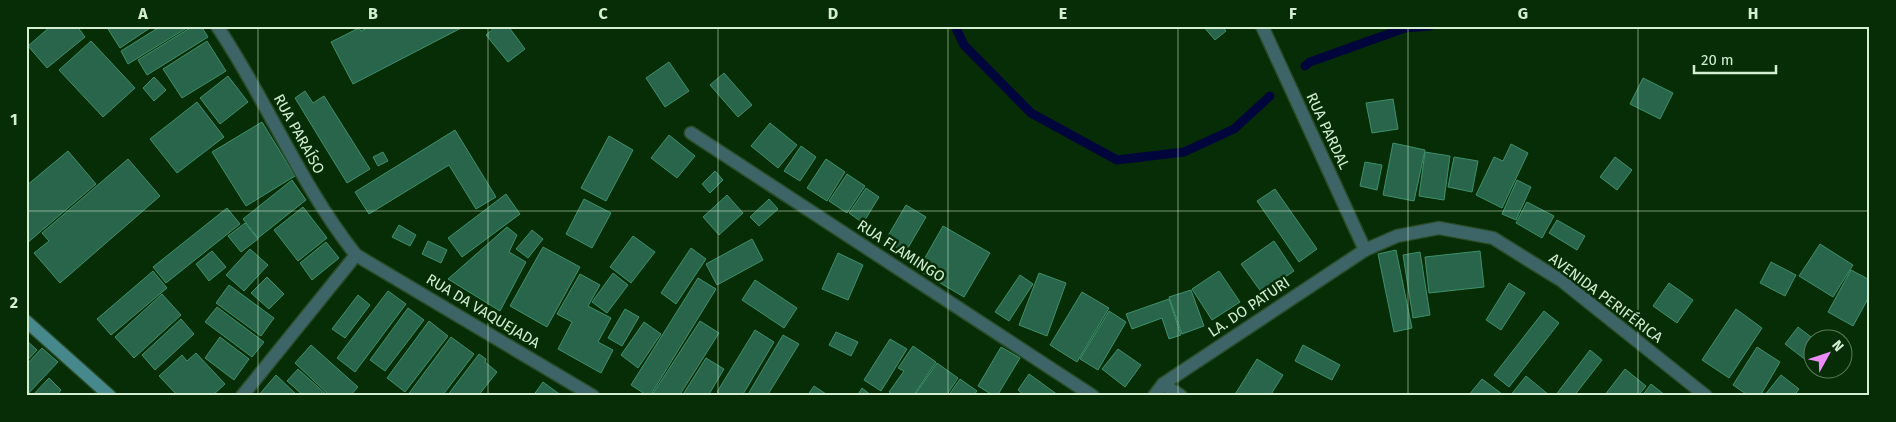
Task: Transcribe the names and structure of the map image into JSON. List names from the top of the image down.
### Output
{
  "streets": {
    "street": [
      "RUA PARDAL",
      "RUA PARAÍSO",
      "RUA FLAMINGO",
      "AVENIDA PERIFÉRICA",
      "LA. DO PATURI",
      "RUA DA VAQUEJADA"
    ]
  },
  "crossings": [
    ["RUA PARDAL", "AVENIDA PERIFÉRICA"],
    ["RUA PARDAL", "LA. DO PATURI"],
    ["RUA PARAÍSO", "RUA DA VAQUEJADA"],
    ["AVENIDA PERIFÉRICA", "LA. DO PATURI"]
  ],
  "scale_bar": "20 m",
  "north": "top right",
  "grid": {
    "columns": [
      "A",
      "B",
      "C",
      "D",
      "E",
      "F",
      "G",
      "H"
    ],
    "rows": ["1", "2"]
  }
}
